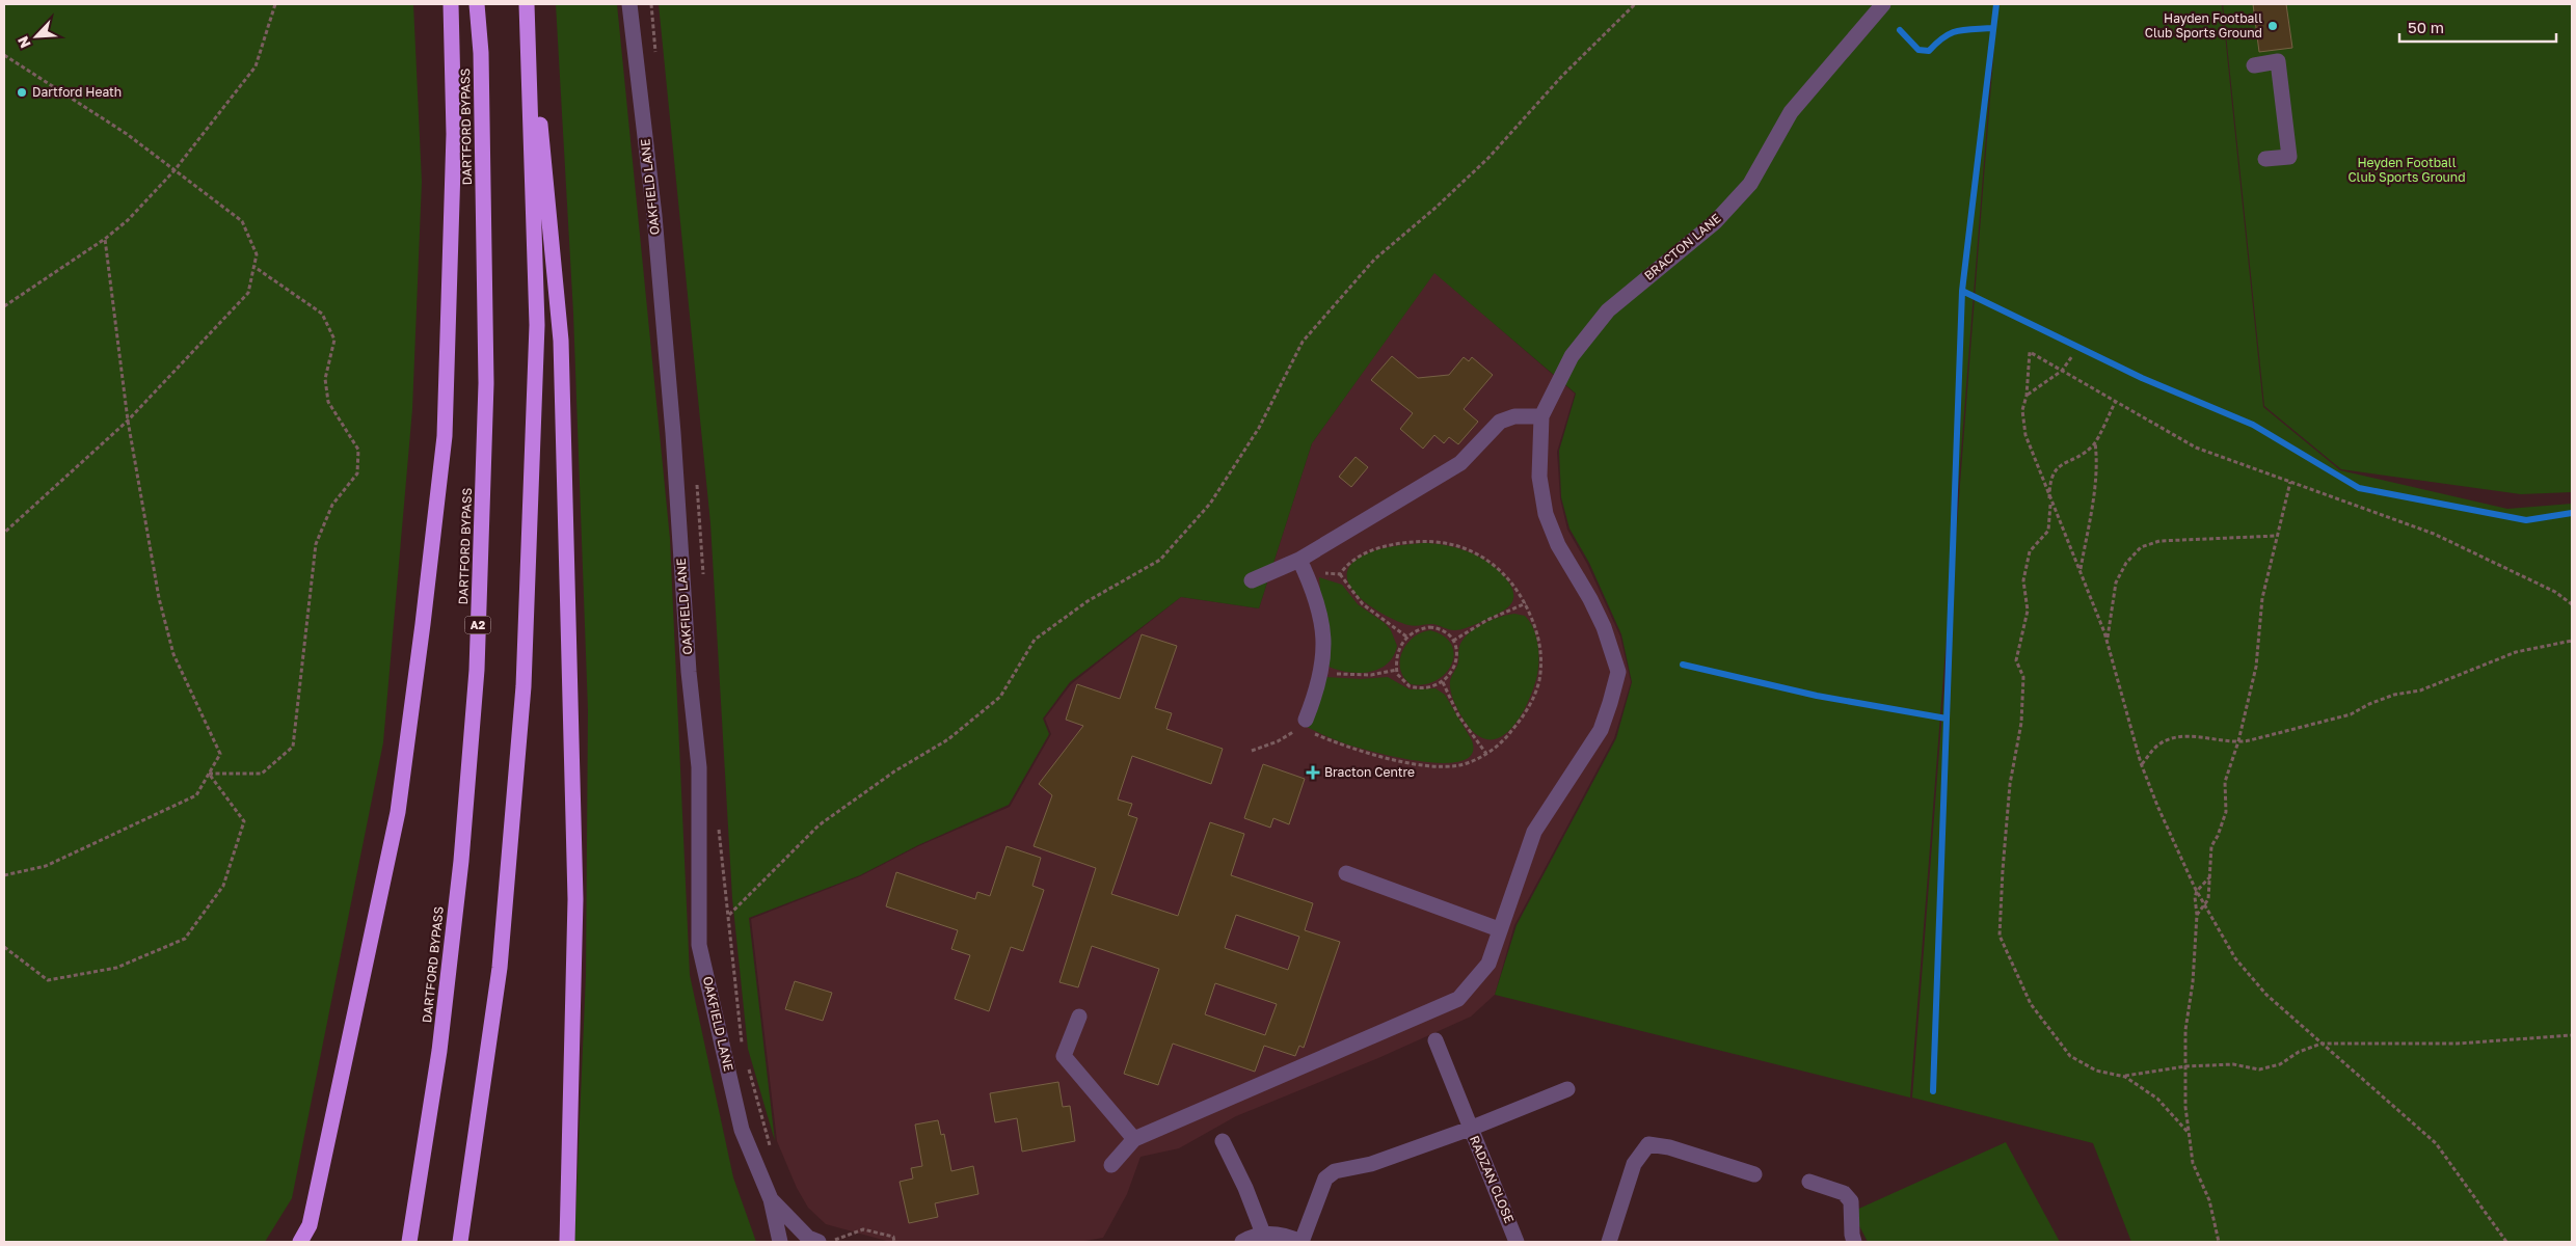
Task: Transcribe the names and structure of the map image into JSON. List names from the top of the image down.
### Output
{
  "streets": {
    "highway": ["DARTFORD BYPASS", "A2"],
    "street": ["OAKFIELD LANE", "BRACTON LANE", "RADZAN CLOSE"]
  },
  "parks": ["Heyden Football Club Sports Ground"],
  "places": {
    "other": ["Hayden Football Club Sports Ground", "Dartford Heath"],
    "health": ["Bracton Centre"]
  },
  "scale_bar": "50 m",
  "north": "bottom left"
}
